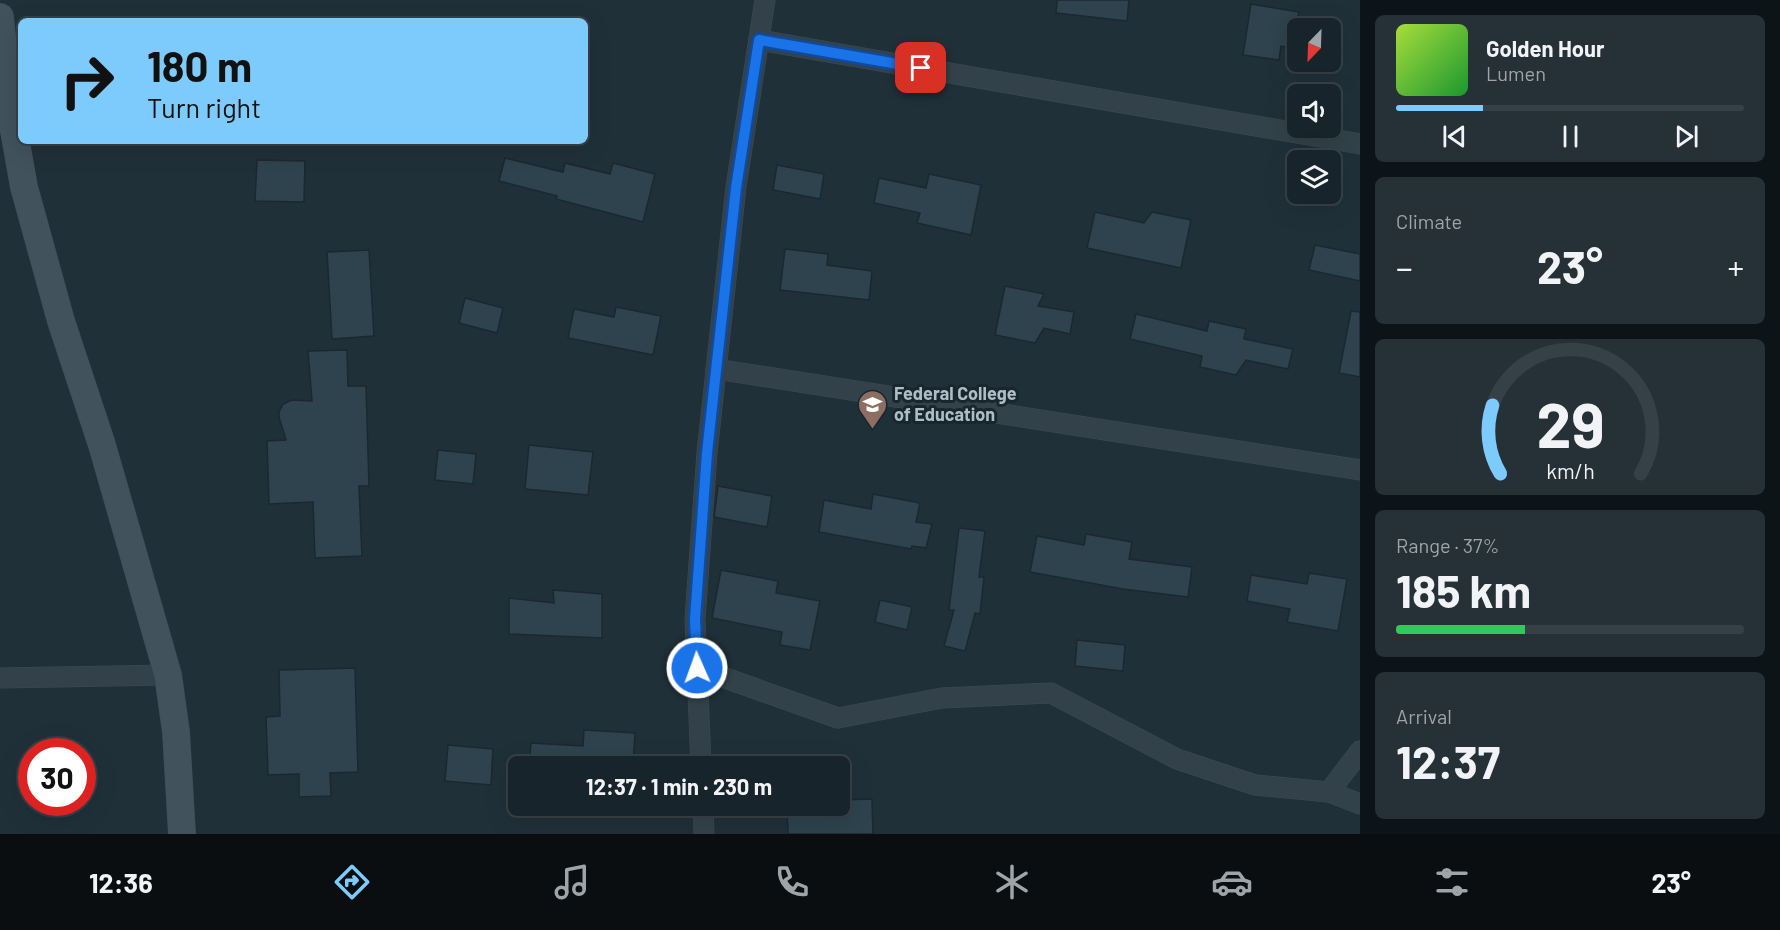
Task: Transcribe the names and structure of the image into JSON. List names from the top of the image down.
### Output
{
  "places": {
    "school or university": ["Federal College of Education"]
  },
  "north": "bottom left",
  "page": {
    "turn": ["180 m", "Turn right"],
    "song": ["Golden Hour", "Lumen"],
    "tile": [
      "Climate",
      ["Range · 37%", "185 km"],
      ["Arrival", "12:37"]
    ],
    "heat": ["−", "23°", "+"],
    "limit": "30",
    "trip": "12:37 · 1 min · 230 m",
    "tabs": ["12:36", "23°"],
    "gauge": ["29", "km/h"]
  }
}
